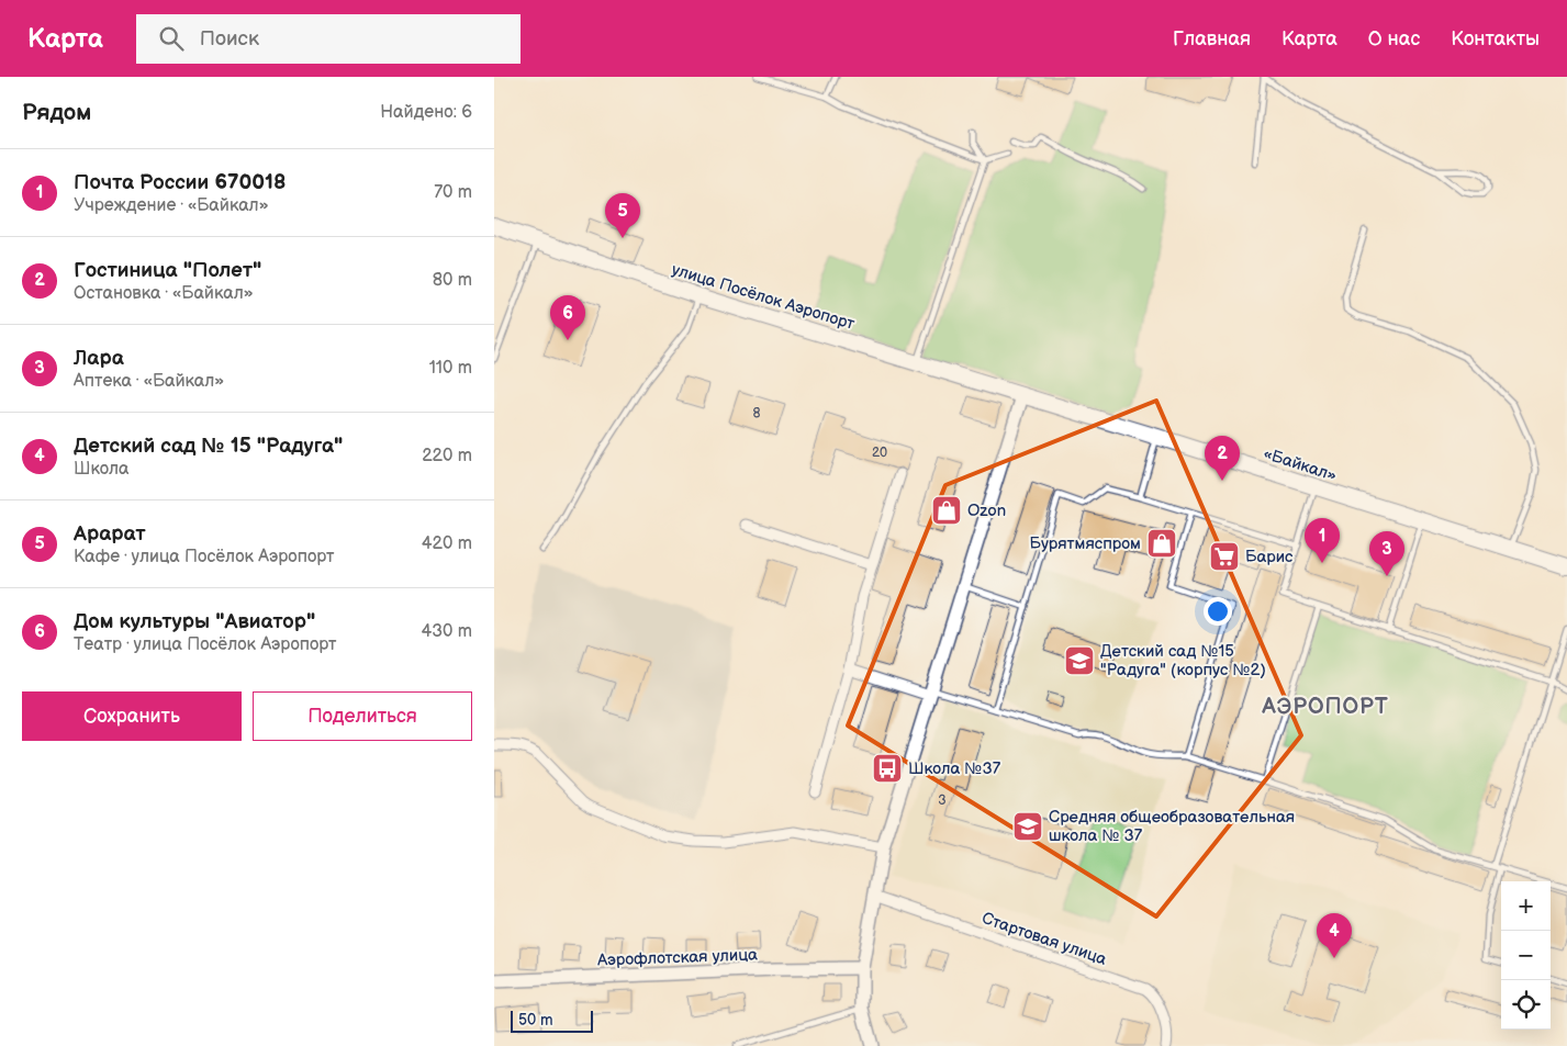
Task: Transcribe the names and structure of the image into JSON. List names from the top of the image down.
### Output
{
  "streets": {
    "highway": ["улица Посёлок Аэропорт", "«Байкал»"],
    "main road": ["Аэрофлотская улица"],
    "street": ["Стартовая улица"]
  },
  "crossings": [
    ["улица Посёлок Аэропорт", "«Байкал»"]
  ],
  "districts": ["АЭРОПОРТ"],
  "places": {
    "shop": ["Ozon", "Бурятмяспром"],
    "supermarket": ["Барис"],
    "school or university": ["Детский сад №15 \"Радуга\" (корпус №2)", "Средняя общеобразовательная школа № 37"],
    "bus stop": ["Школа №37"]
  },
  "house_numbers": ["8", "20", "3"],
  "scale_bar": "50 m",
  "page": {
    "header": "Карта",
    "search": "Поиск",
    "nav": [
      "Главная",
      "Карта",
      "О нас",
      "Контакты"
    ],
    "heading": ["Рядом", "Найдено: 6"],
    "list": [
      {
        "mark": "1",
        "name": "Почта России 670018",
        "note": "Учреждение · «Байкал»",
        "value": "70 m"
      },
      {
        "mark": "2",
        "name": "Гостиница \"Полет\"",
        "note": "Остановка · «Байкал»",
        "value": "80 m"
      },
      {
        "mark": "3",
        "name": "Лара",
        "note": "Аптека · «Байкал»",
        "value": "110 m"
      },
      {
        "mark": "4",
        "name": "Детский сад № 15 \"Радуга\"",
        "note": "Школа",
        "value": "220 m"
      },
      {
        "mark": "5",
        "name": "Арарат",
        "note": "Кафе · улица Посёлок Аэропорт",
        "value": "420 m"
      },
      {
        "mark": "6",
        "name": "Дом культуры \"Авиатор\"",
        "note": "Театр · улица Посёлок Аэропорт",
        "value": "430 m"
      }
    ],
    "pins": [
      "5",
      "6",
      "2",
      "1",
      "3",
      "4"
    ],
    "buttons": ["Сохранить", "Поделиться"],
    "map_buttons": ["+", "−"],
    "scale": "50 m"
  }
}
